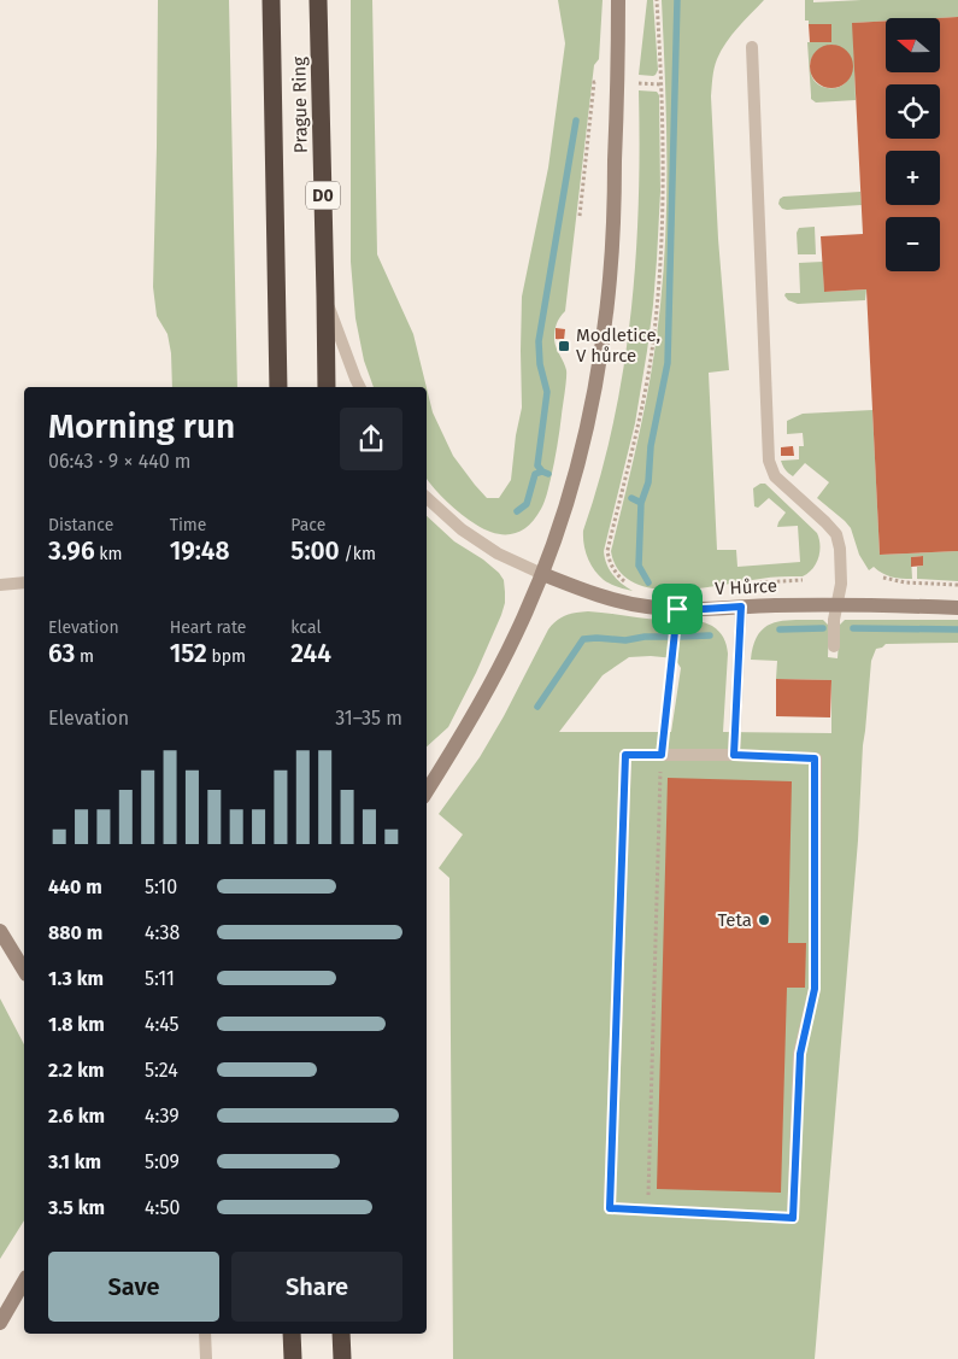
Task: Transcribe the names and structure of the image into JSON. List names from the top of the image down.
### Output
{
  "streets": {
    "highway": ["Prague Ring", "D0"],
    "main road": ["V Hůrce"]
  },
  "places": {
    "transit": ["Modletice, V hůrce"],
    "other": ["Teta"]
  },
  "north": "left",
  "page": {
    "map_buttons": ["+", "−"],
    "heading": ["Morning run", "06:43 · 9 × 440 m"],
    "stats": [
      ["Distance", "3.96 km"],
      ["Time", "19:48"],
      ["Pace", "5:00 /km"],
      ["Elevation", "63 m"],
      ["Heart rate", "152 bpm"],
      ["kcal", "244"]
    ],
    "chart": ["Elevation", "31–35 m"],
    "list": [
      {
        "name": "440 m",
        "note": "5:10"
      },
      {
        "name": "880 m",
        "note": "4:38"
      },
      {
        "name": "1.3 km",
        "note": "5:11"
      },
      {
        "name": "1.8 km",
        "note": "4:45"
      },
      {
        "name": "2.2 km",
        "note": "5:24"
      },
      {
        "name": "2.6 km",
        "note": "4:39"
      },
      {
        "name": "3.1 km",
        "note": "5:09"
      },
      {
        "name": "3.5 km",
        "note": "4:50"
      }
    ],
    "buttons": ["Save", "Share"]
  }
}
